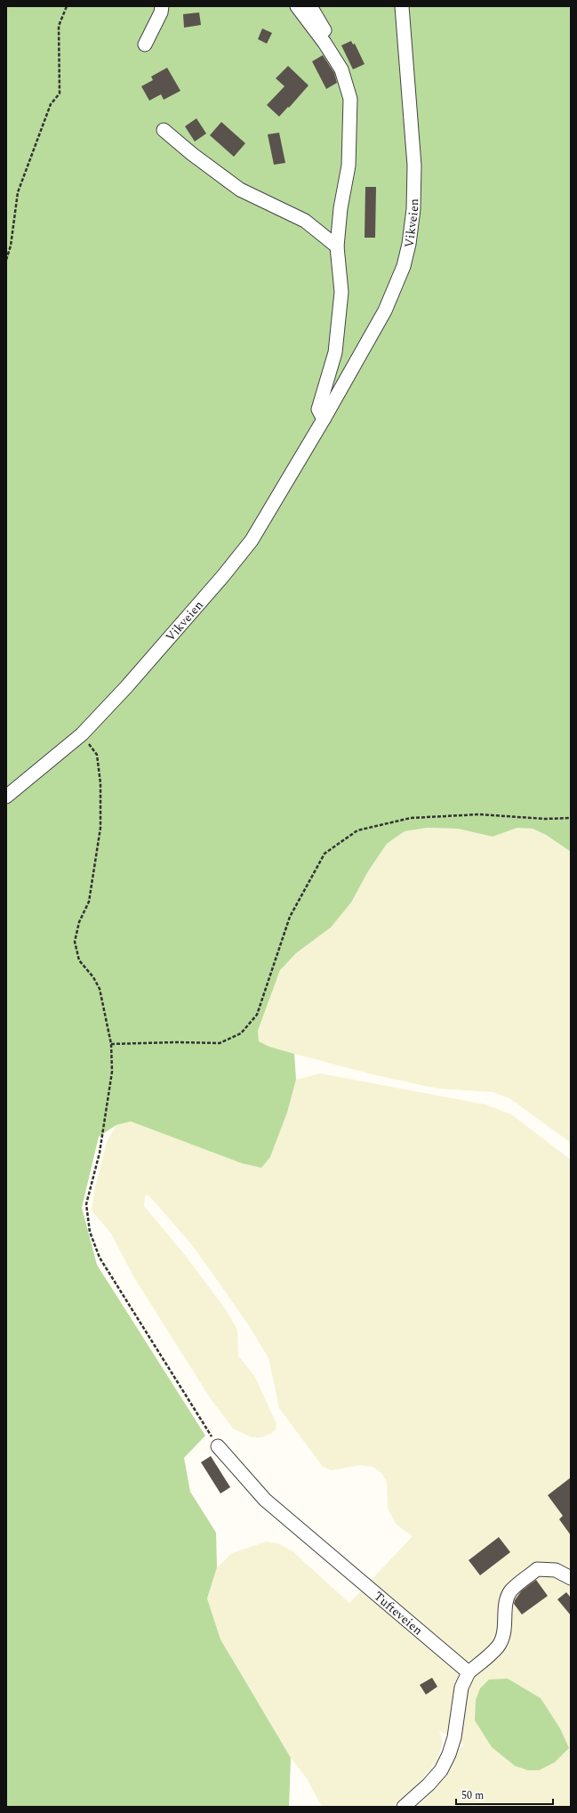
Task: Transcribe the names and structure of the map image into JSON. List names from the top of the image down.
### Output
{
  "streets": {
    "street": ["Vikveien", "Tufteveien"]
  },
  "scale_bar": "50 m"
}
